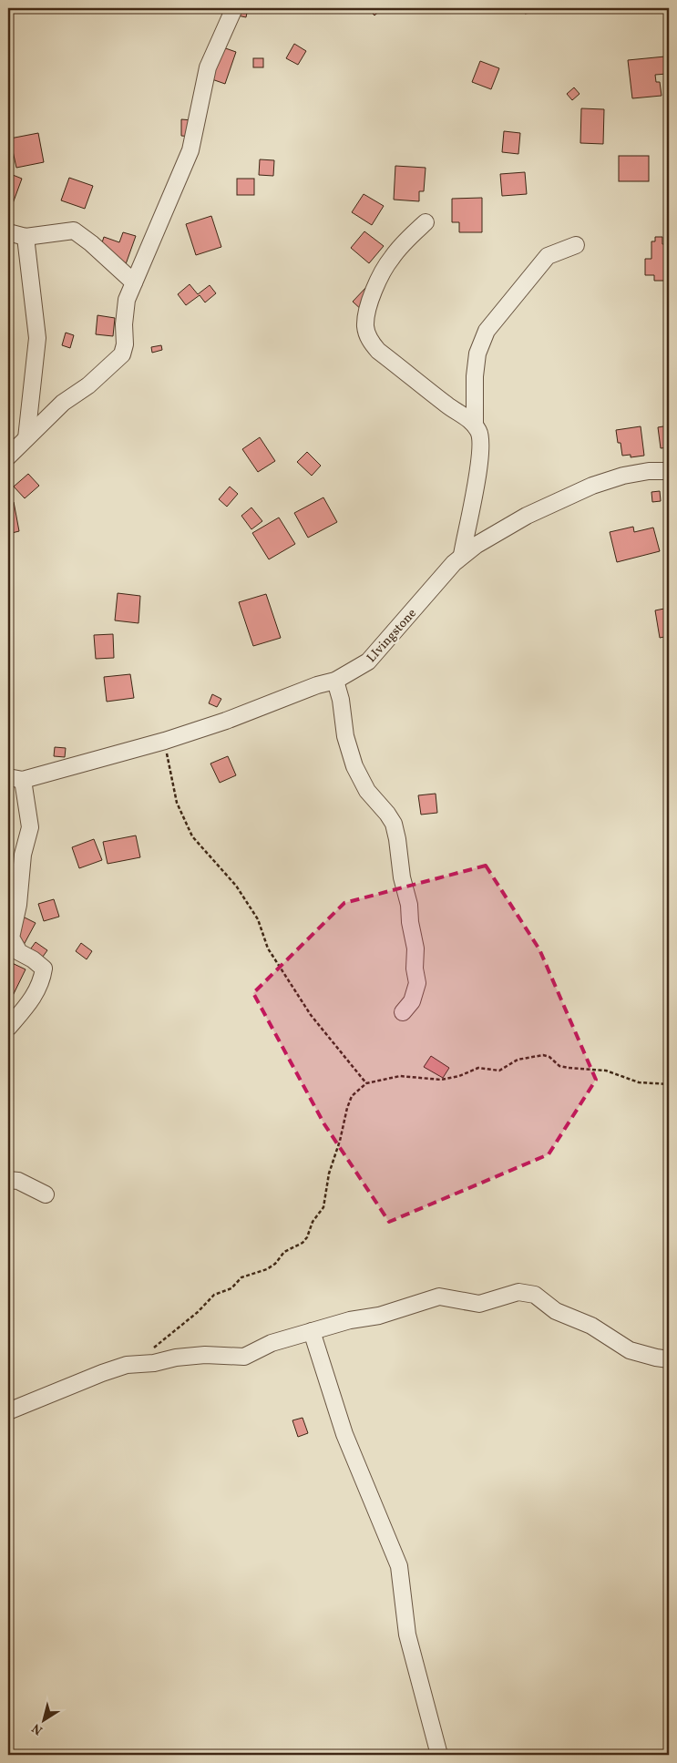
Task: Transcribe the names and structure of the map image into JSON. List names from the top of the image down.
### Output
{
  "streets": {
    "street": ["LIvingstone"]
  },
  "north": "bottom left"
}
